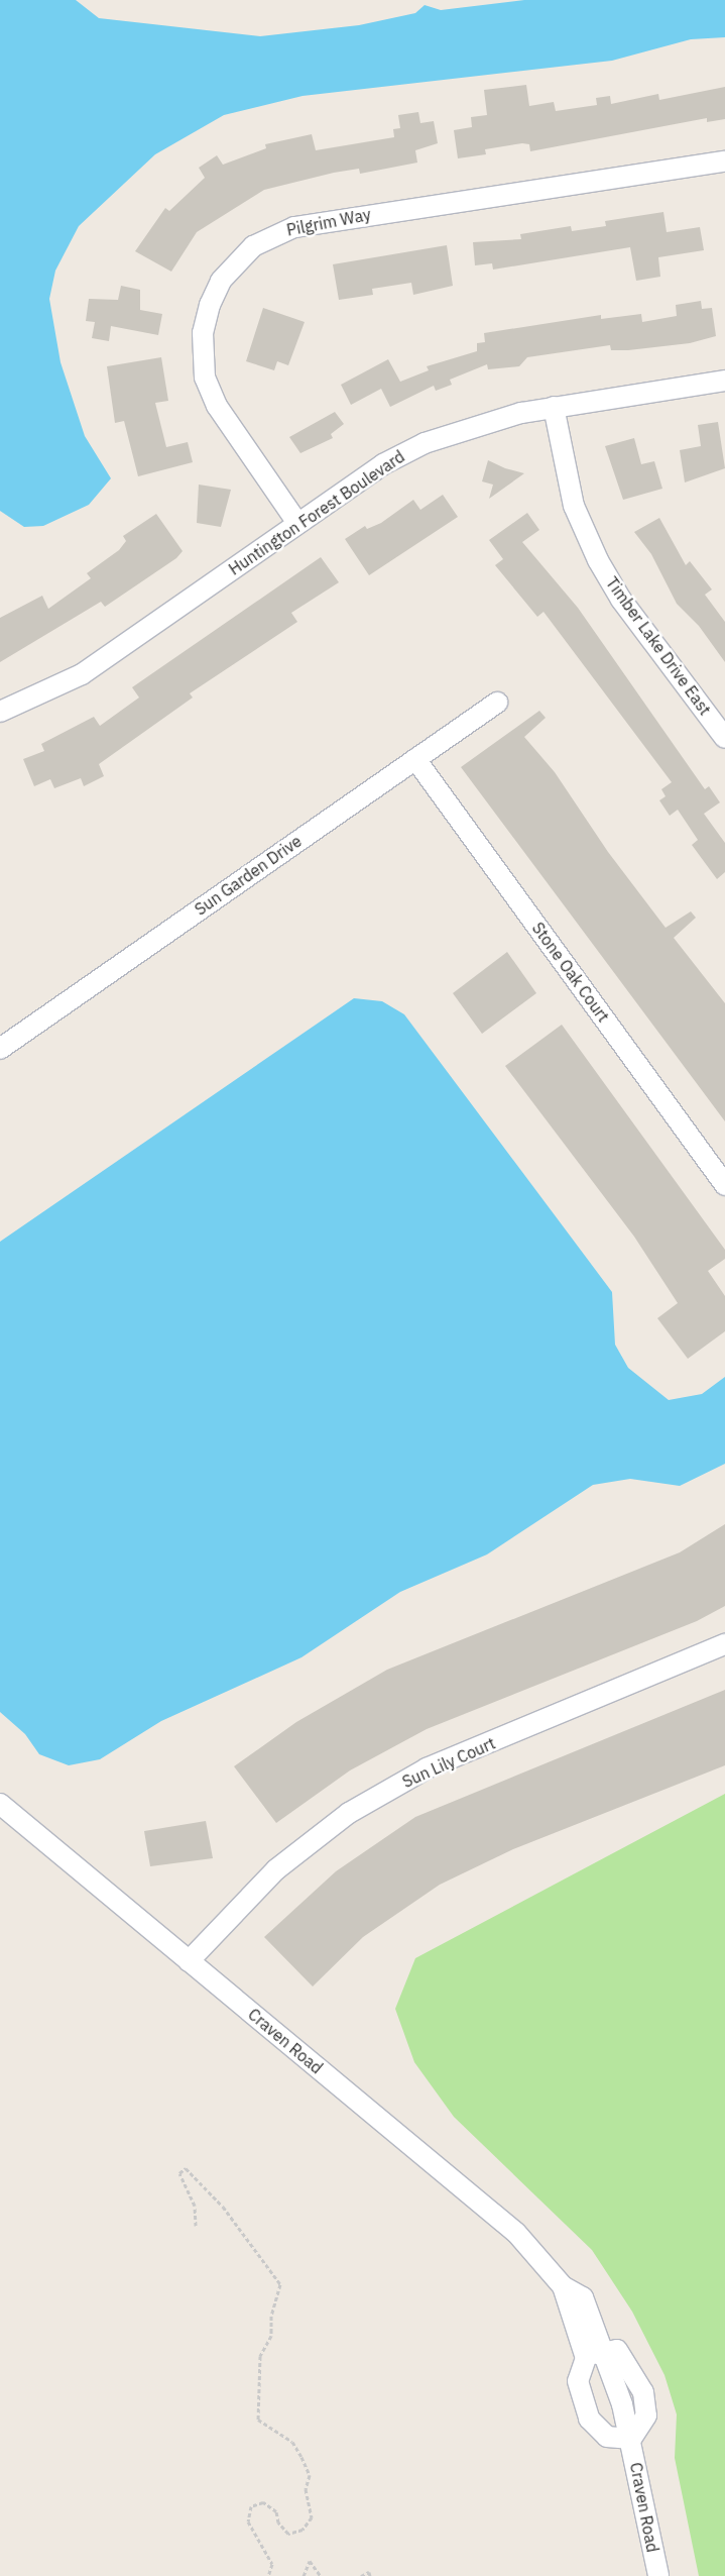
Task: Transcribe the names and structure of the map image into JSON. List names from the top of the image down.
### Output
{
  "streets": {
    "street": [
      "Pilgrim Way",
      "Huntington Forest Boulevard",
      "Timber Lake Drive East",
      "Sun Garden Drive",
      "Stone Oak Court",
      "Sun Lily Court",
      "Craven Road"
    ]
  },
  "crossings": [
    ["Pilgrim Way", "Huntington Forest Boulevard"],
    ["Huntington Forest Boulevard", "Timber Lake Drive East"],
    ["Sun Garden Drive", "Stone Oak Court"],
    ["Sun Lily Court", "Craven Road"]
  ]
}
